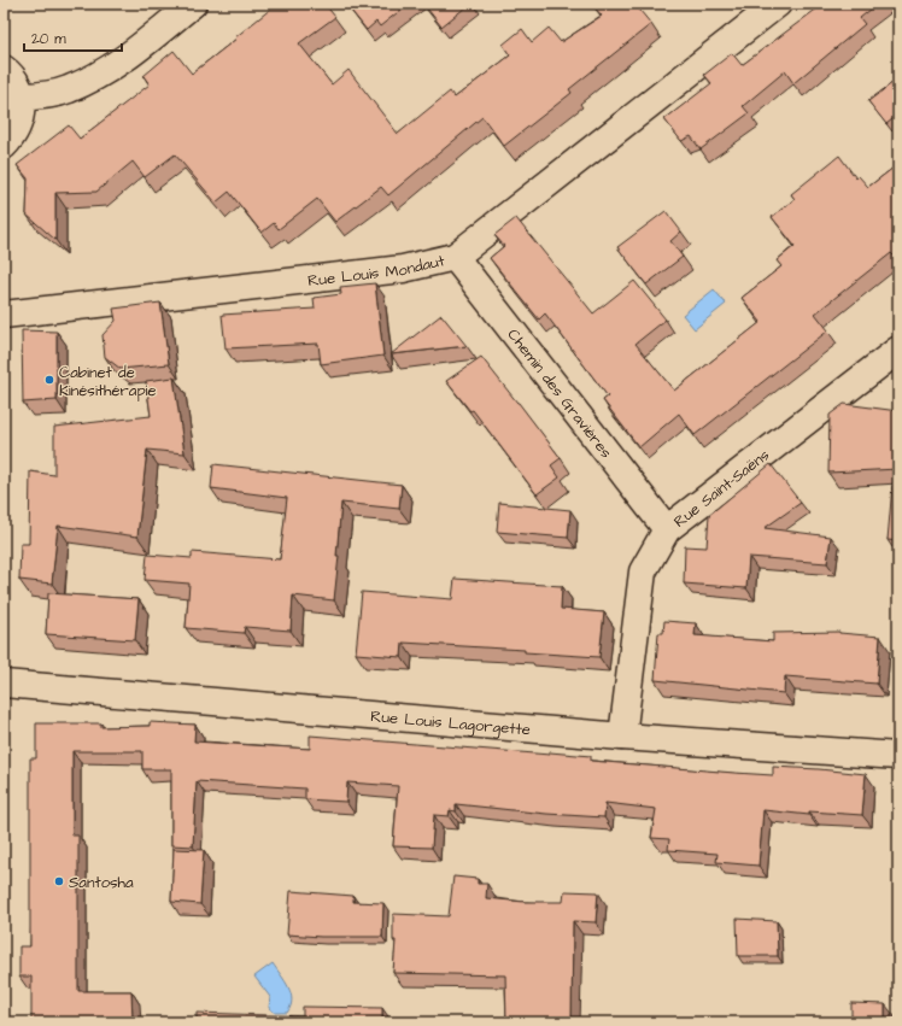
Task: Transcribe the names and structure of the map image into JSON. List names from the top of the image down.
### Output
{
  "streets": {
    "street": [
      "Rue Louis Mondaut",
      "Chemin des Gravières",
      "Rue Saint-Saëns",
      "Rue Louis Lagorgette"
    ]
  },
  "crossings": [
    ["Rue Louis Mondaut", "Chemin des Gravières"],
    ["Chemin des Gravières", "Rue Saint-Saëns"],
    ["Rue Saint-Saëns", "Rue Louis Lagorgette"]
  ],
  "places": ["Cabinet de Kinésithérapie", "Santosha"],
  "scale_bar": "20 m"
}
